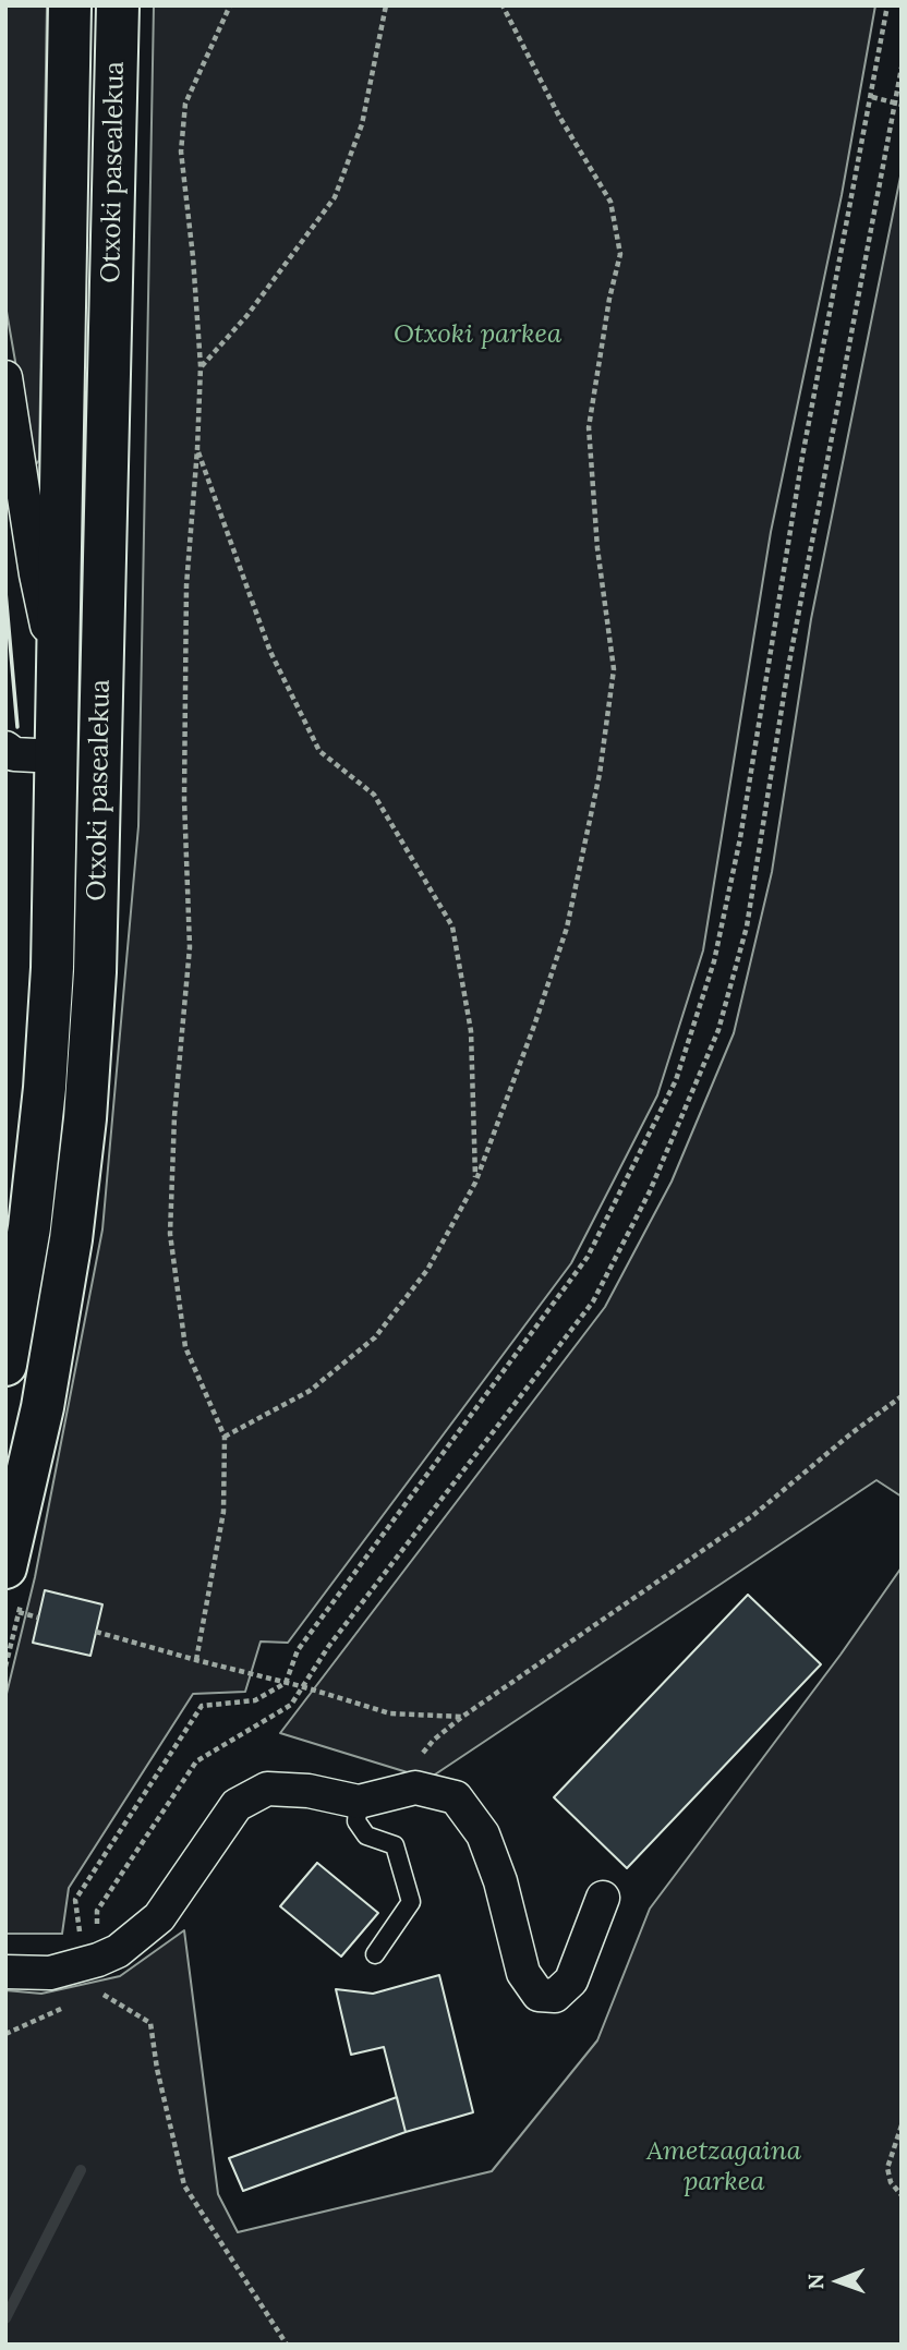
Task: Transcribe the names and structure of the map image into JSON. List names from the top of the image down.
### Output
{
  "streets": {
    "main road": ["Otxoki pasealekua"]
  },
  "parks": ["Otxoki parkea", "Ametzagaina parkea"],
  "north": "left"
}
